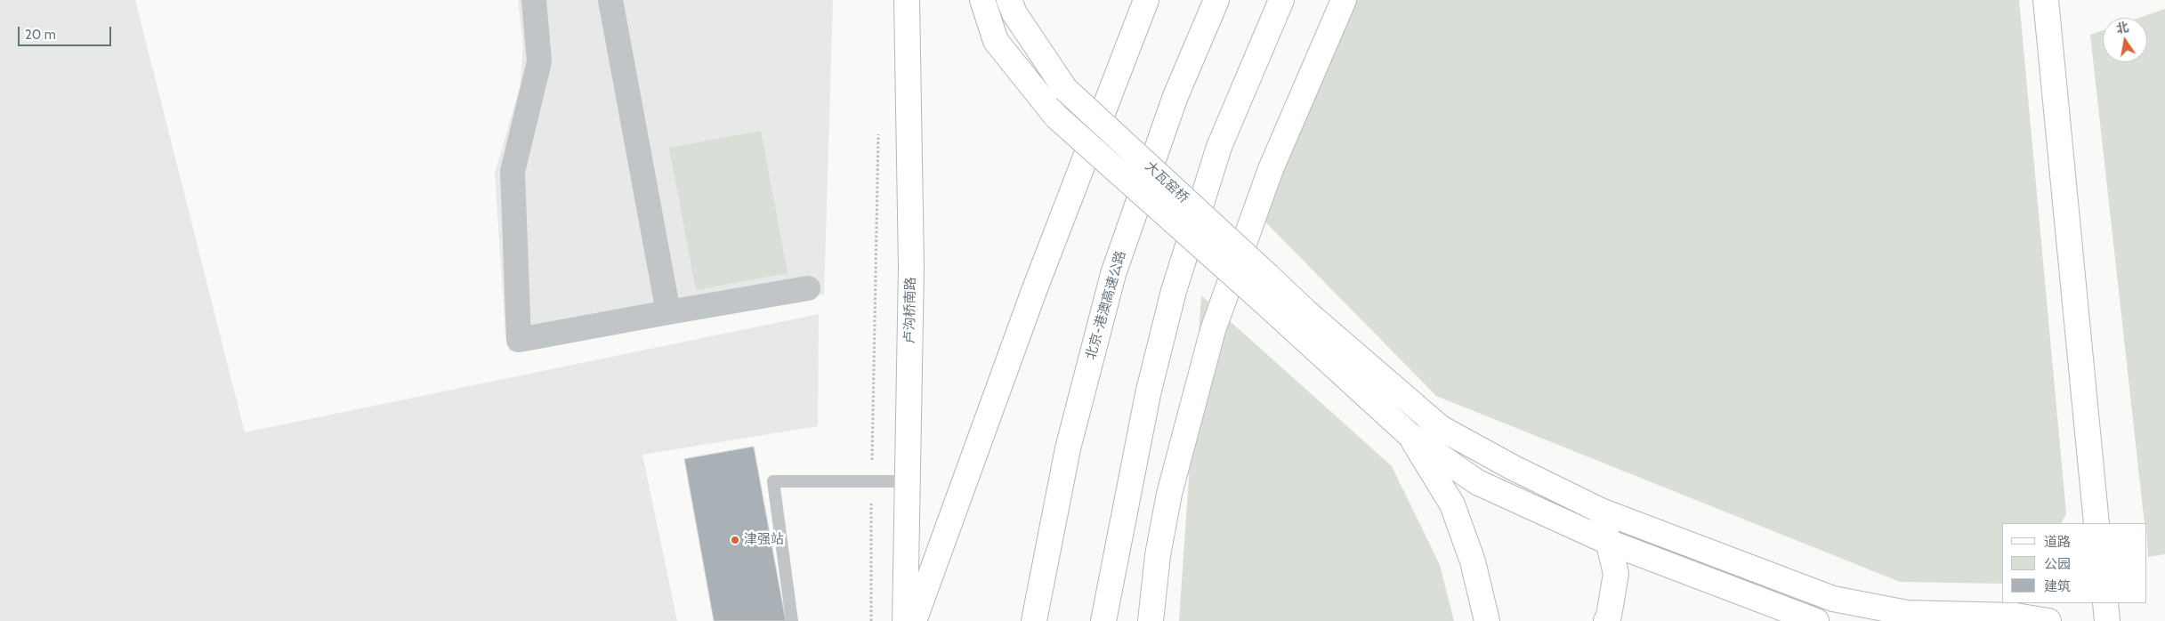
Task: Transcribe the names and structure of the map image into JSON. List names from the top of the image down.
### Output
{
  "streets": {
    "main road": ["大瓦窑桥", "北京-港澳高速公路", "卢沟桥南路"]
  },
  "places": ["津强站"],
  "legend": ["道路", "公园", "建筑"],
  "scale_bar": "20 m",
  "north": "top"
}
